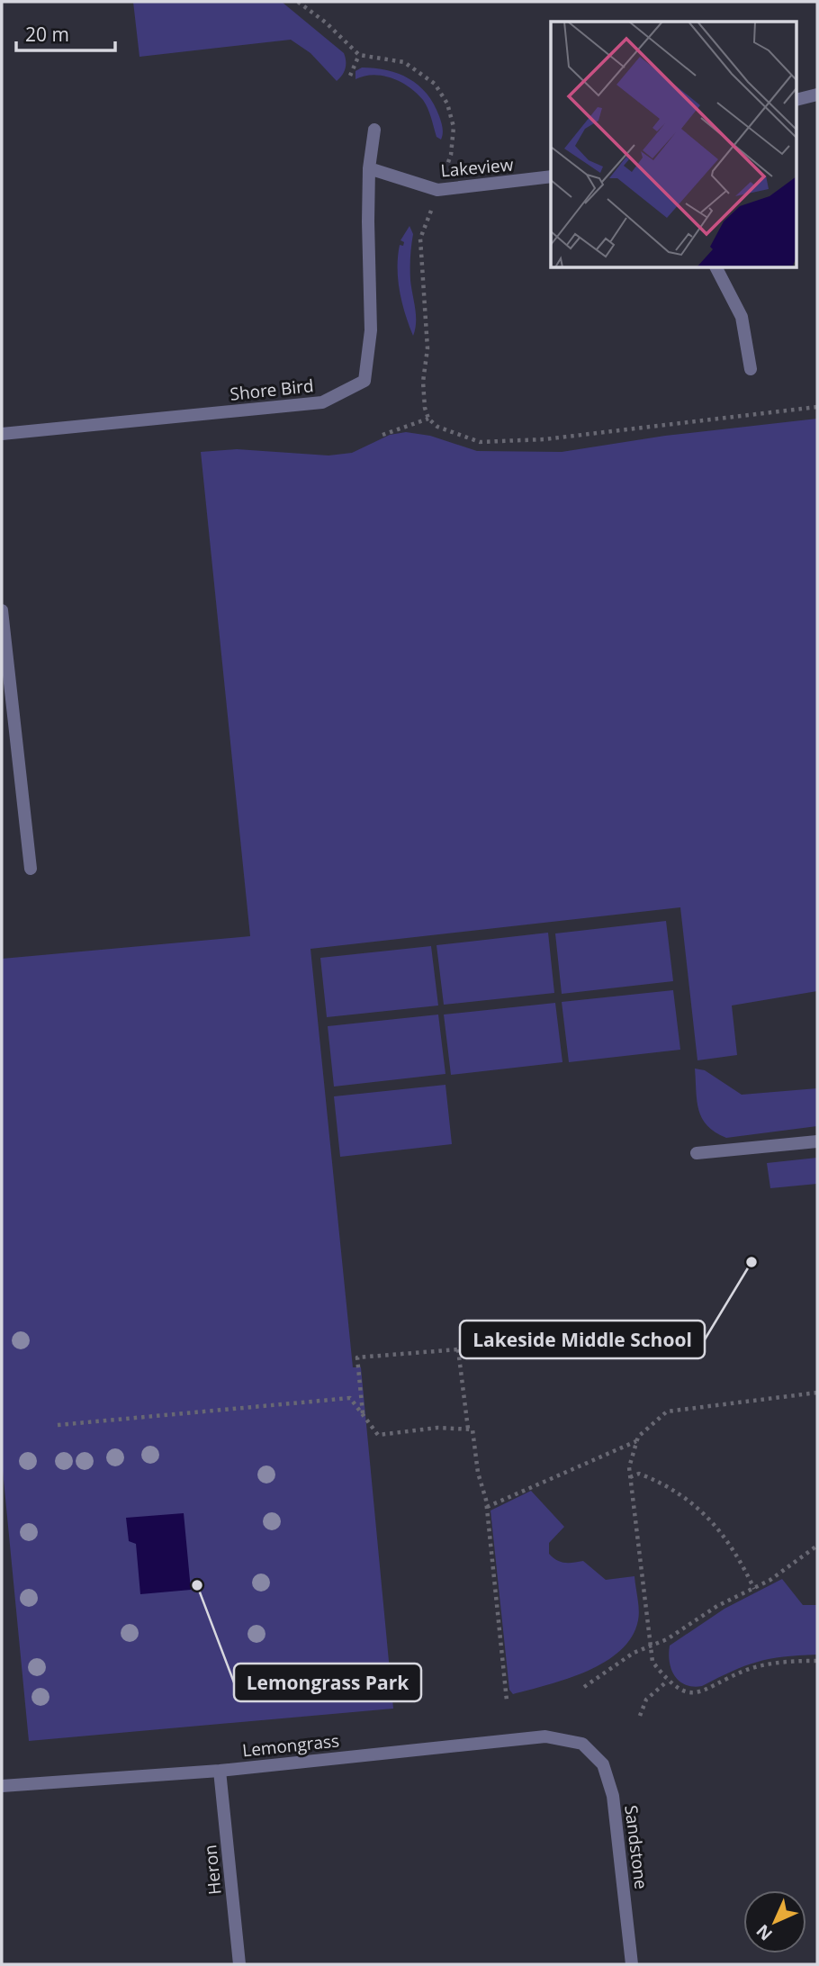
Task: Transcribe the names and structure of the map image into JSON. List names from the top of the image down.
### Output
{
  "streets": {
    "street": [
      "Lakeview",
      "Shore Bird",
      "Lemongrass",
      "Sandstone",
      "Heron"
    ]
  },
  "crossings": [
    ["Lakeview", "Shore Bird"],
    ["Lemongrass", "Sandstone"],
    ["Lemongrass", "Heron"]
  ],
  "places": ["Lakeside Middle School", "Lemongrass Park"],
  "scale_bar": "20 m",
  "north": "bottom left"
}
